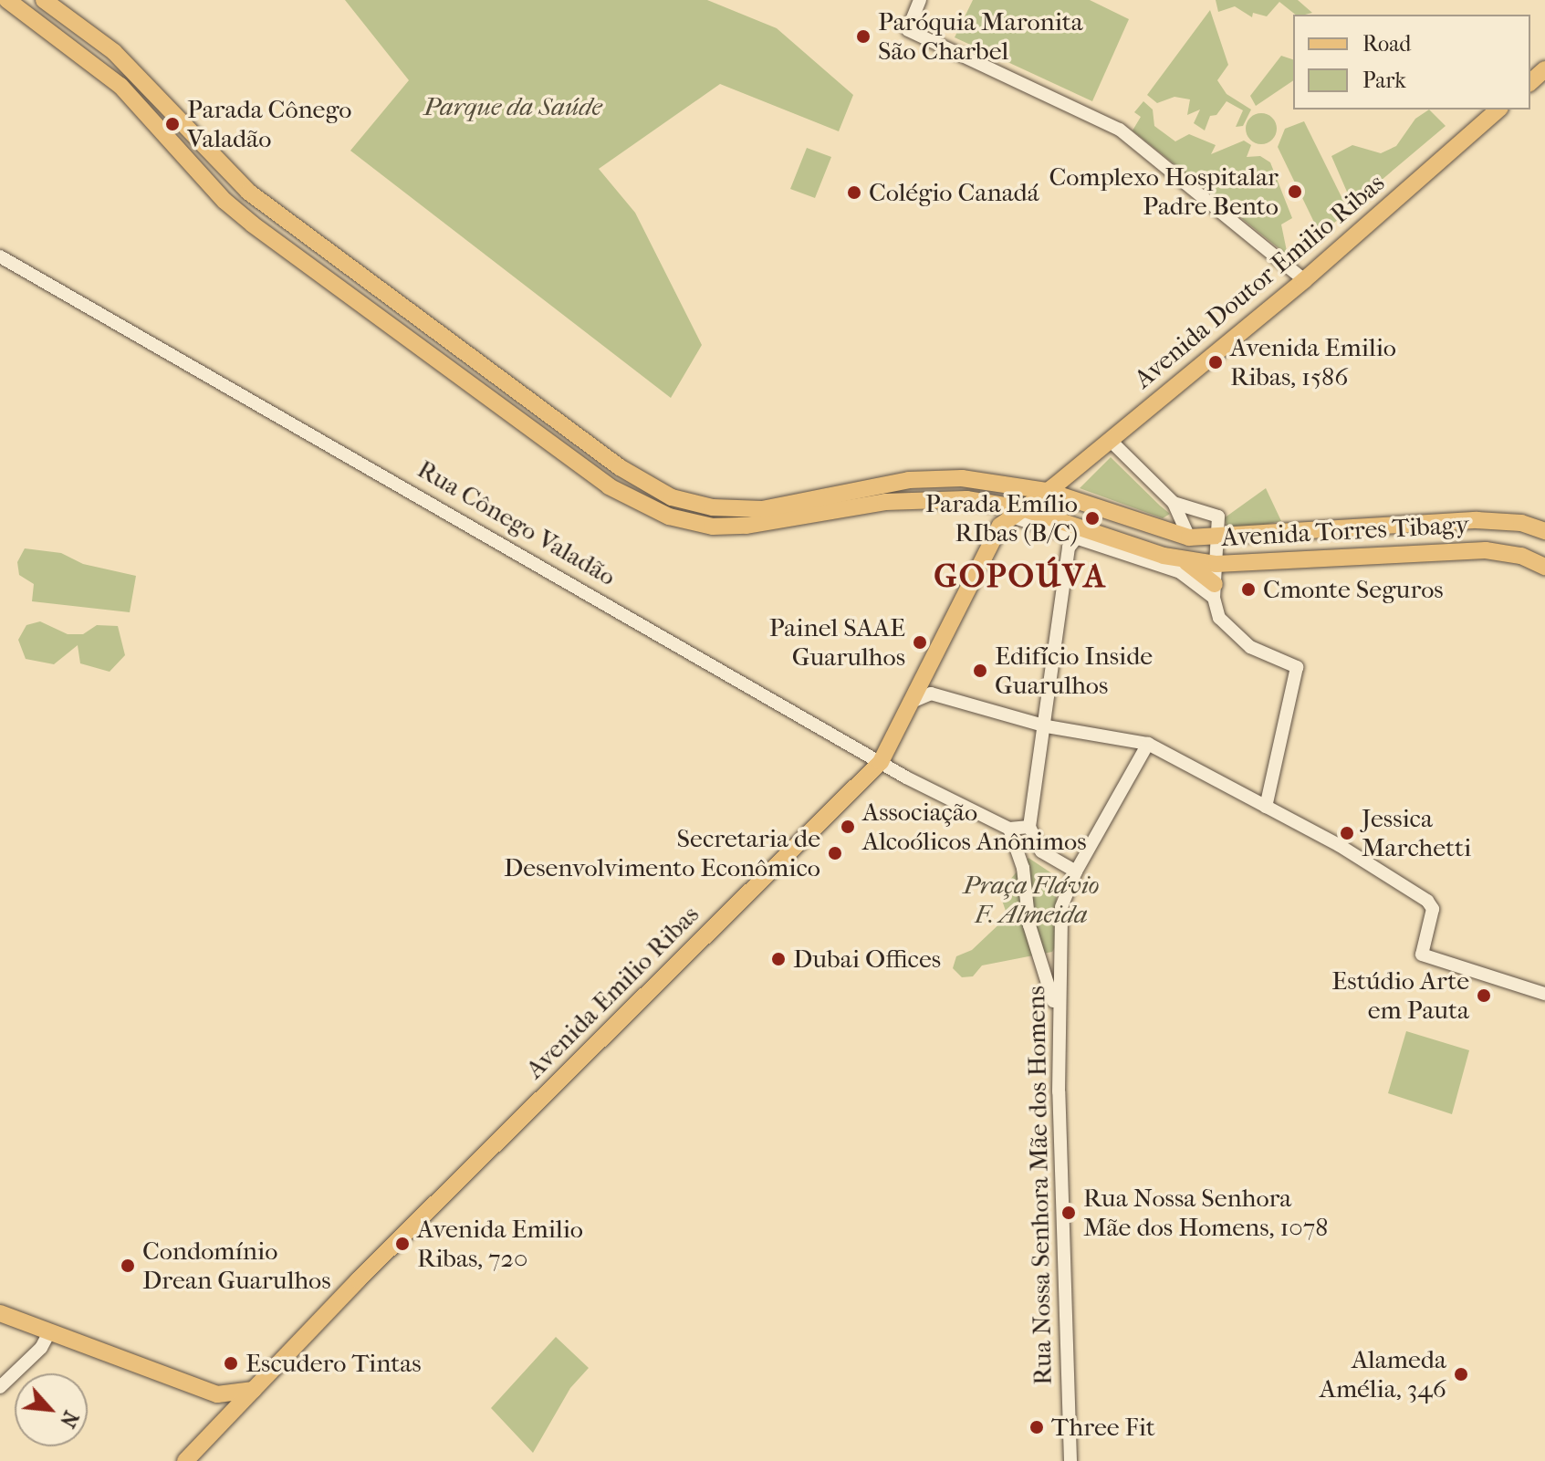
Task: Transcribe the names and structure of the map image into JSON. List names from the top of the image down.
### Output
{
  "streets": {
    "main road": ["Avenida Doutor Emilio Ribas", "Avenida Torres Tibagy", "Avenida Emilio Ribas"],
    "street": ["Rua Cônego Valadão", "Rua Nossa Senhora Mãe dos Homens"]
  },
  "crossings": [
    ["Rua Cônego Valadão", "Avenida Emilio Ribas"]
  ],
  "districts": ["GOPOÚVA"],
  "parks": ["Parque da Saúde", "Praça Flávio F. Almeida"],
  "places": [
    "Paróquia Maronita São Charbel",
    "Parada Cônego Valadão",
    "Complexo Hospitalar Padre Bento",
    "Colégio Canadá",
    "Avenida Emilio Ribas, 1586",
    "Parada Emílio RIbas (B/C)",
    "Cmonte Seguros",
    "Painel SAAE Guarulhos",
    "Edifício Inside Guarulhos",
    "Associação Alcoólicos Anônimos",
    "Jessica Marchetti",
    "Secretaria de Desenvolvimento Econômico",
    "Dubai Offices",
    "Estúdio Arte em Pauta",
    "Rua Nossa Senhora Mãe dos Homens, 1078",
    "Avenida Emilio Ribas, 720",
    "Condomínio Drean Guarulhos",
    "Escudero Tintas",
    "Alameda Amélia, 346",
    "Three Fit"
  ],
  "legend": ["Road", "Park"],
  "north": "bottom right"
}
